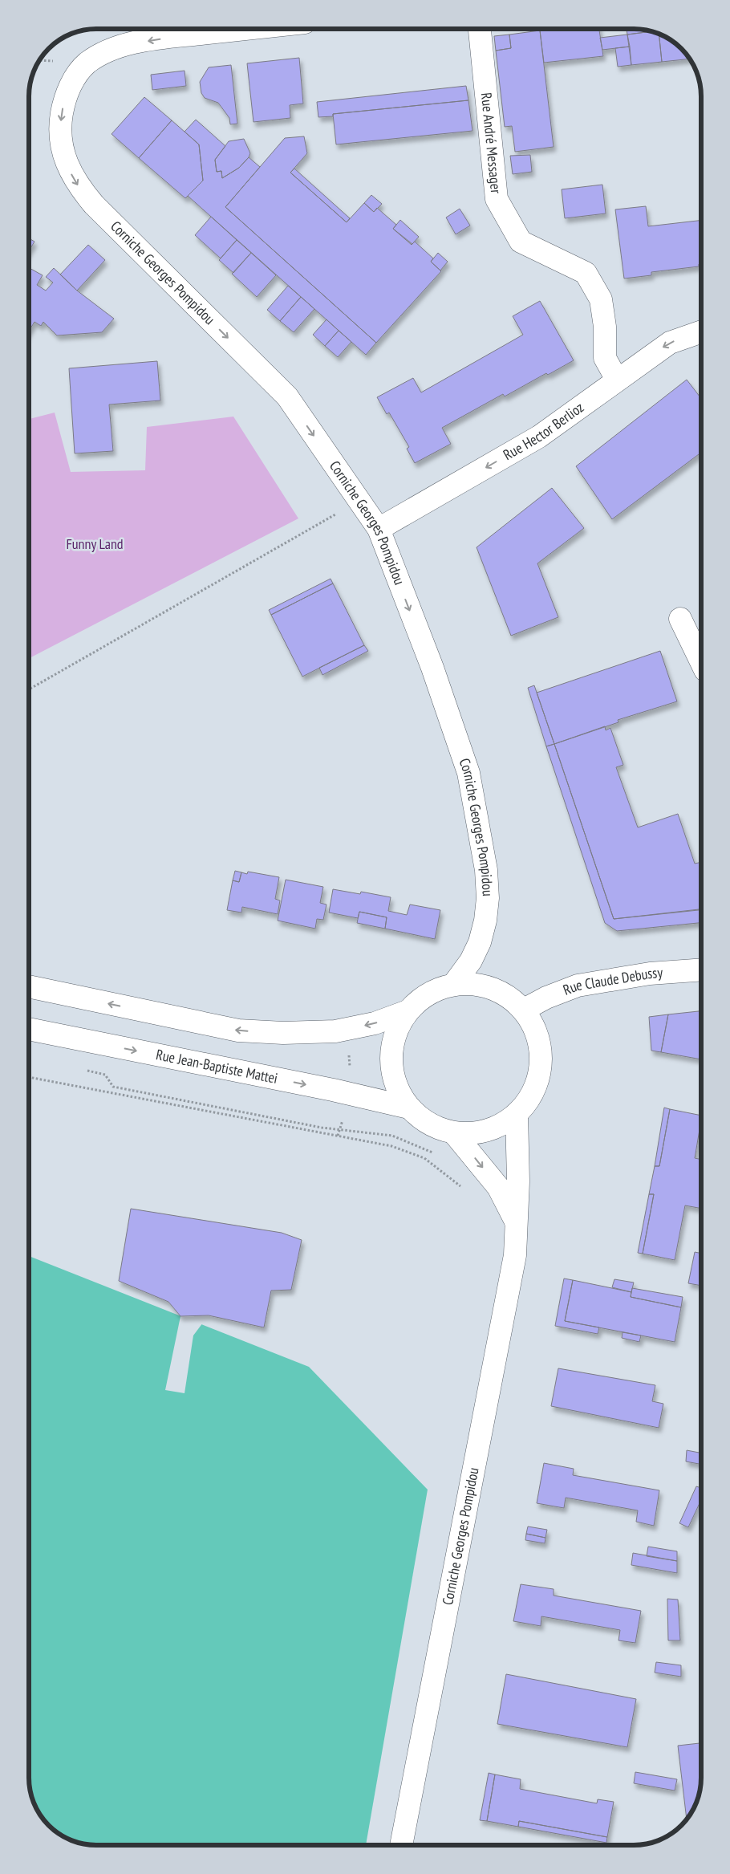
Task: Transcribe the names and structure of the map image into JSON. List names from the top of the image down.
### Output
{
  "streets": {
    "main road": [
      "Rue André Messager",
      "Corniche Georges Pompidou",
      "Rue Hector Berlioz",
      "Rue Claude Debussy",
      "Rue Jean-Baptiste Mattei"
    ]
  },
  "crossings": [
    ["Rue André Messager", "Rue Hector Berlioz"],
    ["Corniche Georges Pompidou", "Rue Hector Berlioz"]
  ],
  "one_way": ["Rue Hector Berlioz"],
  "parks": ["Funny Land"]
}
